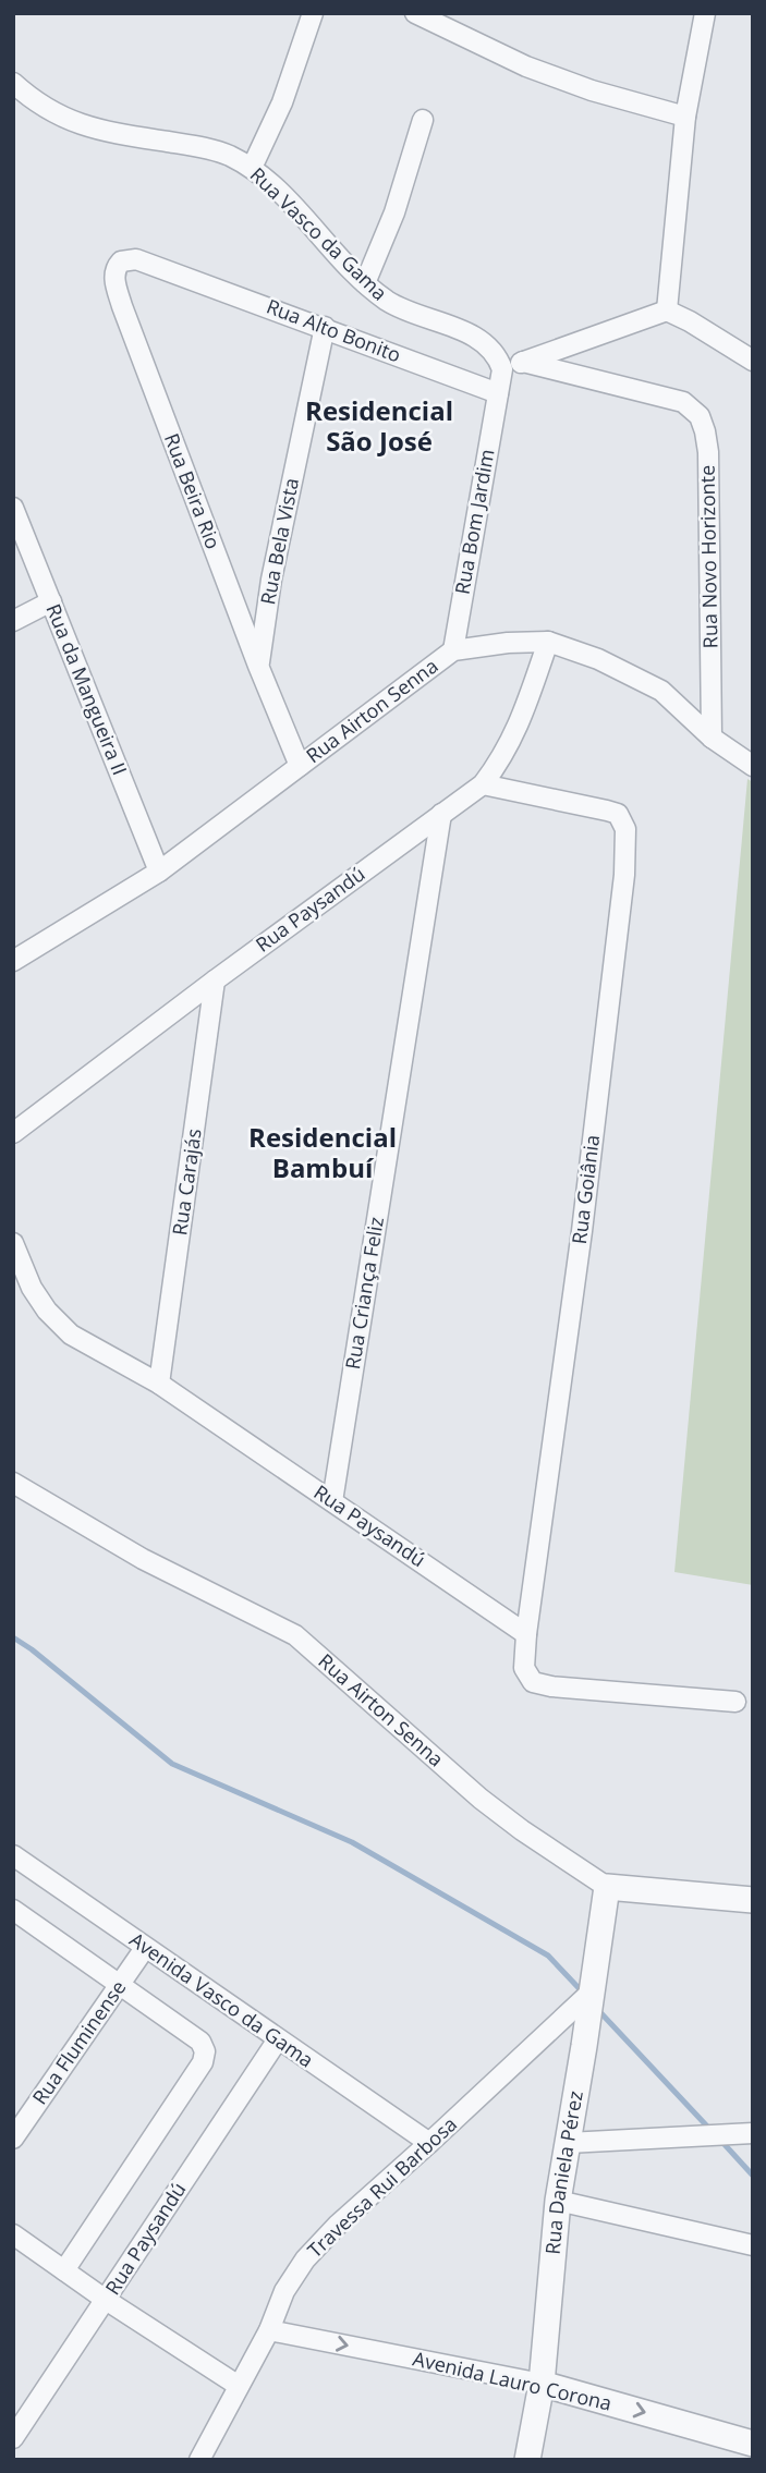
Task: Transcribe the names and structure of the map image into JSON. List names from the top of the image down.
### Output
{
  "streets": {
    "street": [
      "Rua Vasco da Gama",
      "Rua Alto Bonito",
      "Rua Beira Rio",
      "Rua Bom Jardim",
      "Rua Bela Vista",
      "Rua Novo Horizonte",
      "Rua da Mangueira II",
      "Rua Airton Senna",
      "Rua Paysandú",
      "Rua Carajás",
      "Rua Goiânia",
      "Rua Criança Feliz",
      "Avenida Vasco da Gama",
      "Rua Fluminense",
      "Rua Daniela Pérez",
      "Travessa Rui Barbosa",
      "Avenida Lauro Corona"
    ]
  },
  "crossings": [
    ["Rua Alto Bonito", "Rua Beira Rio"],
    ["Rua Alto Bonito", "Rua Bom Jardim"],
    ["Rua Alto Bonito", "Rua Bela Vista"],
    ["Rua Beira Rio", "Rua Bela Vista"],
    ["Rua Beira Rio", "Rua Airton Senna"],
    ["Rua Bom Jardim", "Rua Airton Senna"],
    ["Rua Novo Horizonte", "Rua Airton Senna"],
    ["Rua da Mangueira II", "Rua Airton Senna"],
    ["Rua Airton Senna", "Rua Paysandú"],
    ["Rua Airton Senna", "Rua Daniela Pérez"],
    ["Rua Paysandú", "Rua Carajás"],
    ["Rua Paysandú", "Rua Goiânia"],
    ["Rua Paysandú", "Rua Criança Feliz"],
    ["Rua Paysandú", "Avenida Vasco da Gama"],
    ["Avenida Vasco da Gama", "Rua Fluminense"],
    ["Avenida Vasco da Gama", "Travessa Rui Barbosa"],
    ["Rua Daniela Pérez", "Travessa Rui Barbosa"],
    ["Rua Daniela Pérez", "Avenida Lauro Corona"],
    ["Travessa Rui Barbosa", "Avenida Lauro Corona"]
  ],
  "districts": ["Residencial São José", "Residencial Bambuí"]
}
